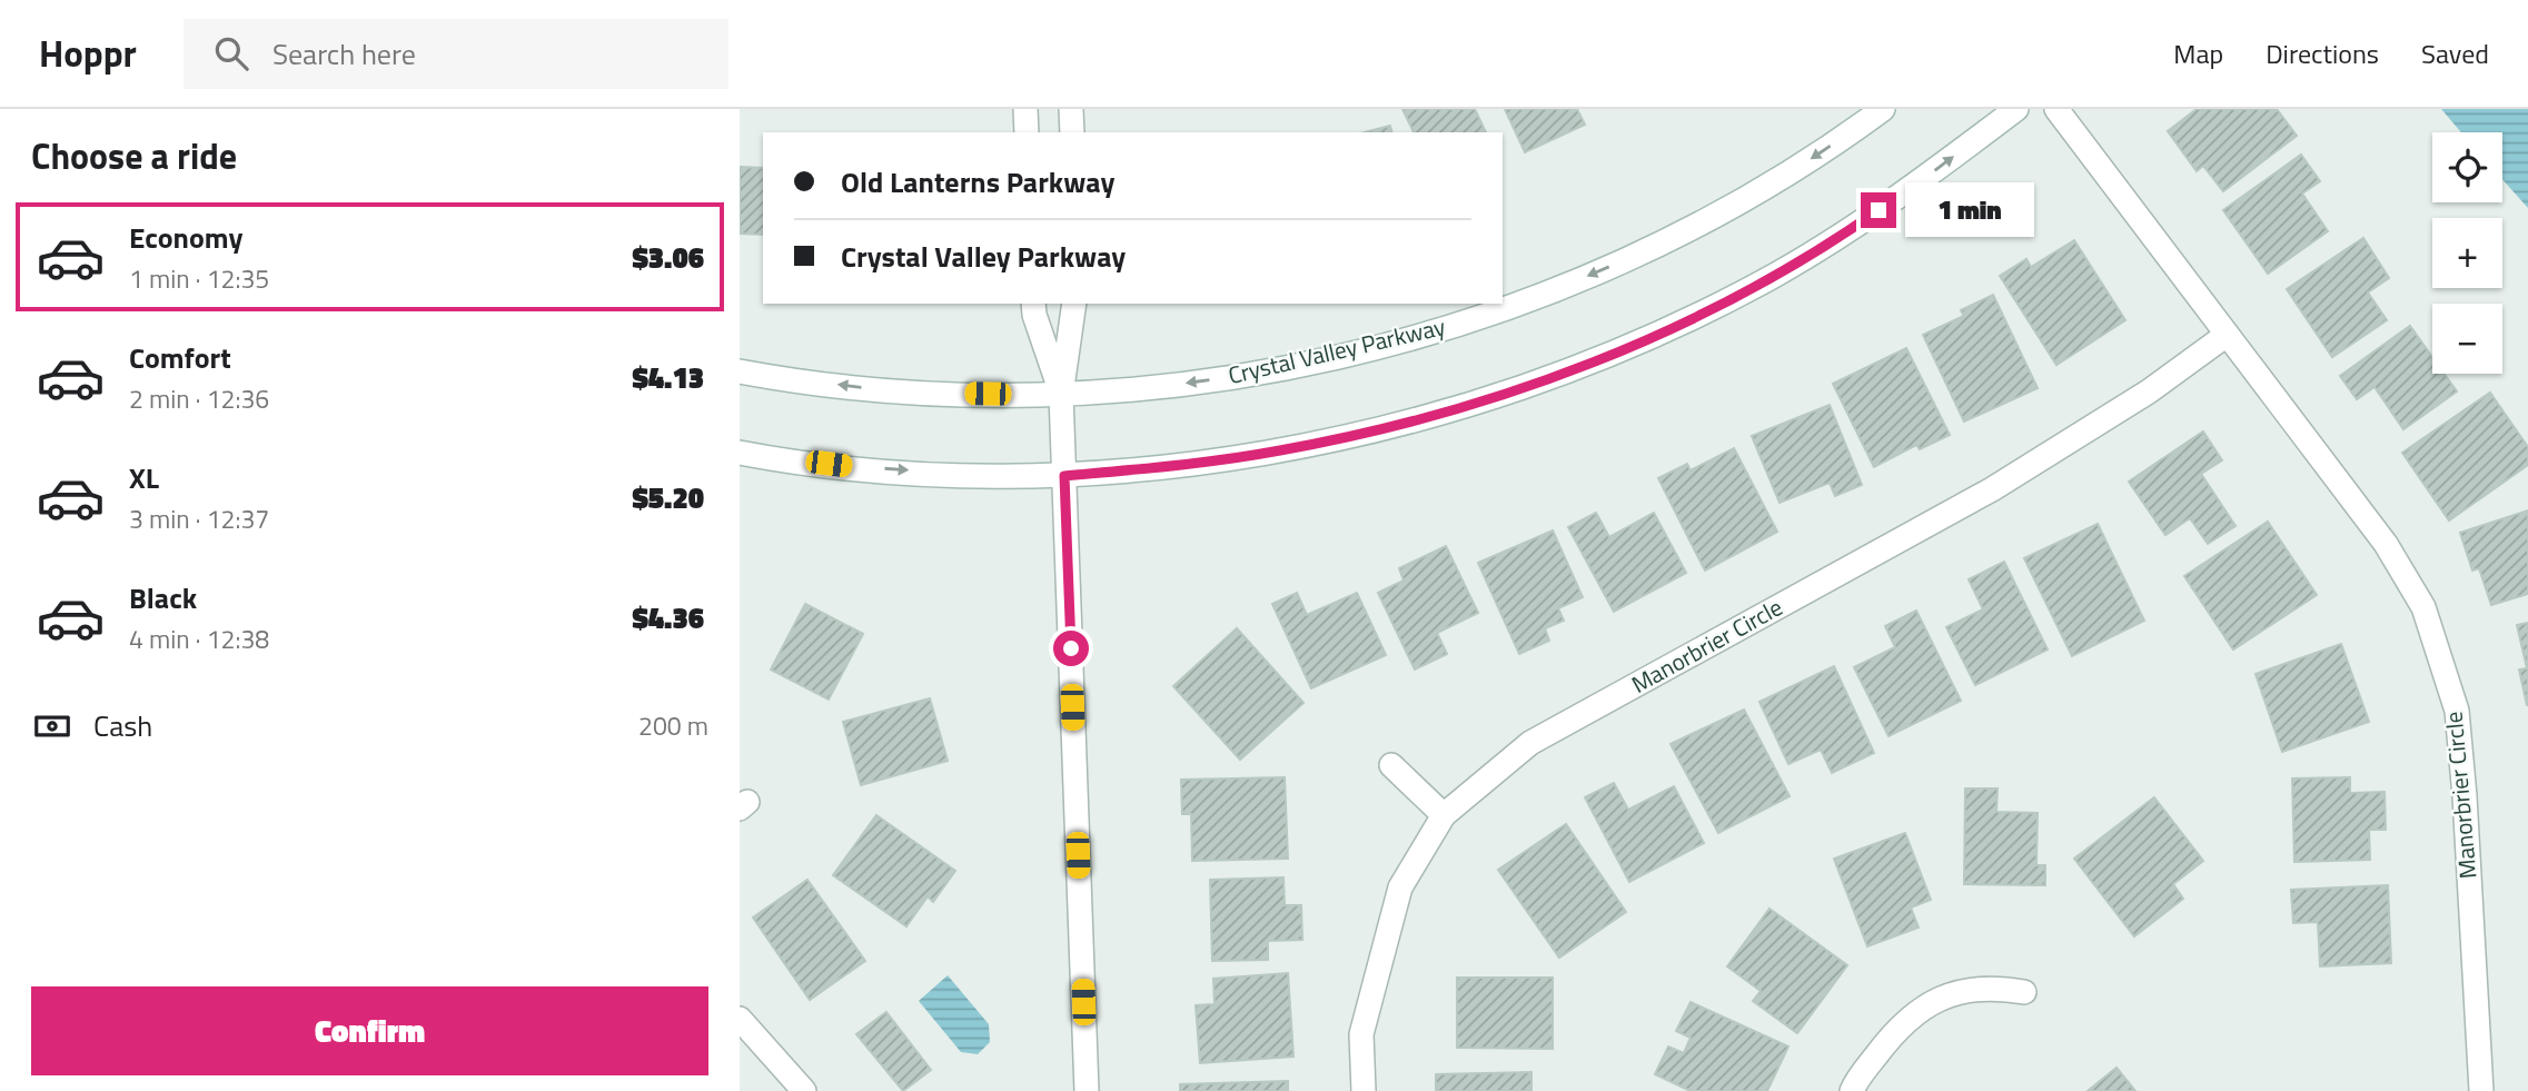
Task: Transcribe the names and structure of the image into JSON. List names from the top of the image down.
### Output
{
  "streets": {
    "street": ["Crystal Valley Parkway", "Manorbrier Circle"]
  },
  "page": {
    "header": "Hoppr",
    "search": "Search here",
    "nav": ["Map", "Directions", "Saved"],
    "heading": "Choose a ride",
    "map_buttons": ["+", "−"],
    "banner": ["Old Lanterns Parkway", "Crystal Valley Parkway"],
    "bubble": "1 min",
    "list": [
      {
        "name": "Economy",
        "note": "1 min · 12:35",
        "value": "$3.06"
      },
      {
        "name": "Comfort",
        "note": "2 min · 12:36",
        "value": "$4.13"
      },
      {
        "name": "XL",
        "note": "3 min · 12:37",
        "value": "$5.20"
      },
      {
        "name": "Black",
        "note": "4 min · 12:38",
        "value": "$4.36"
      }
    ],
    "pay": ["Cash", "200 m"],
    "buttons": "Confirm"
  }
}
